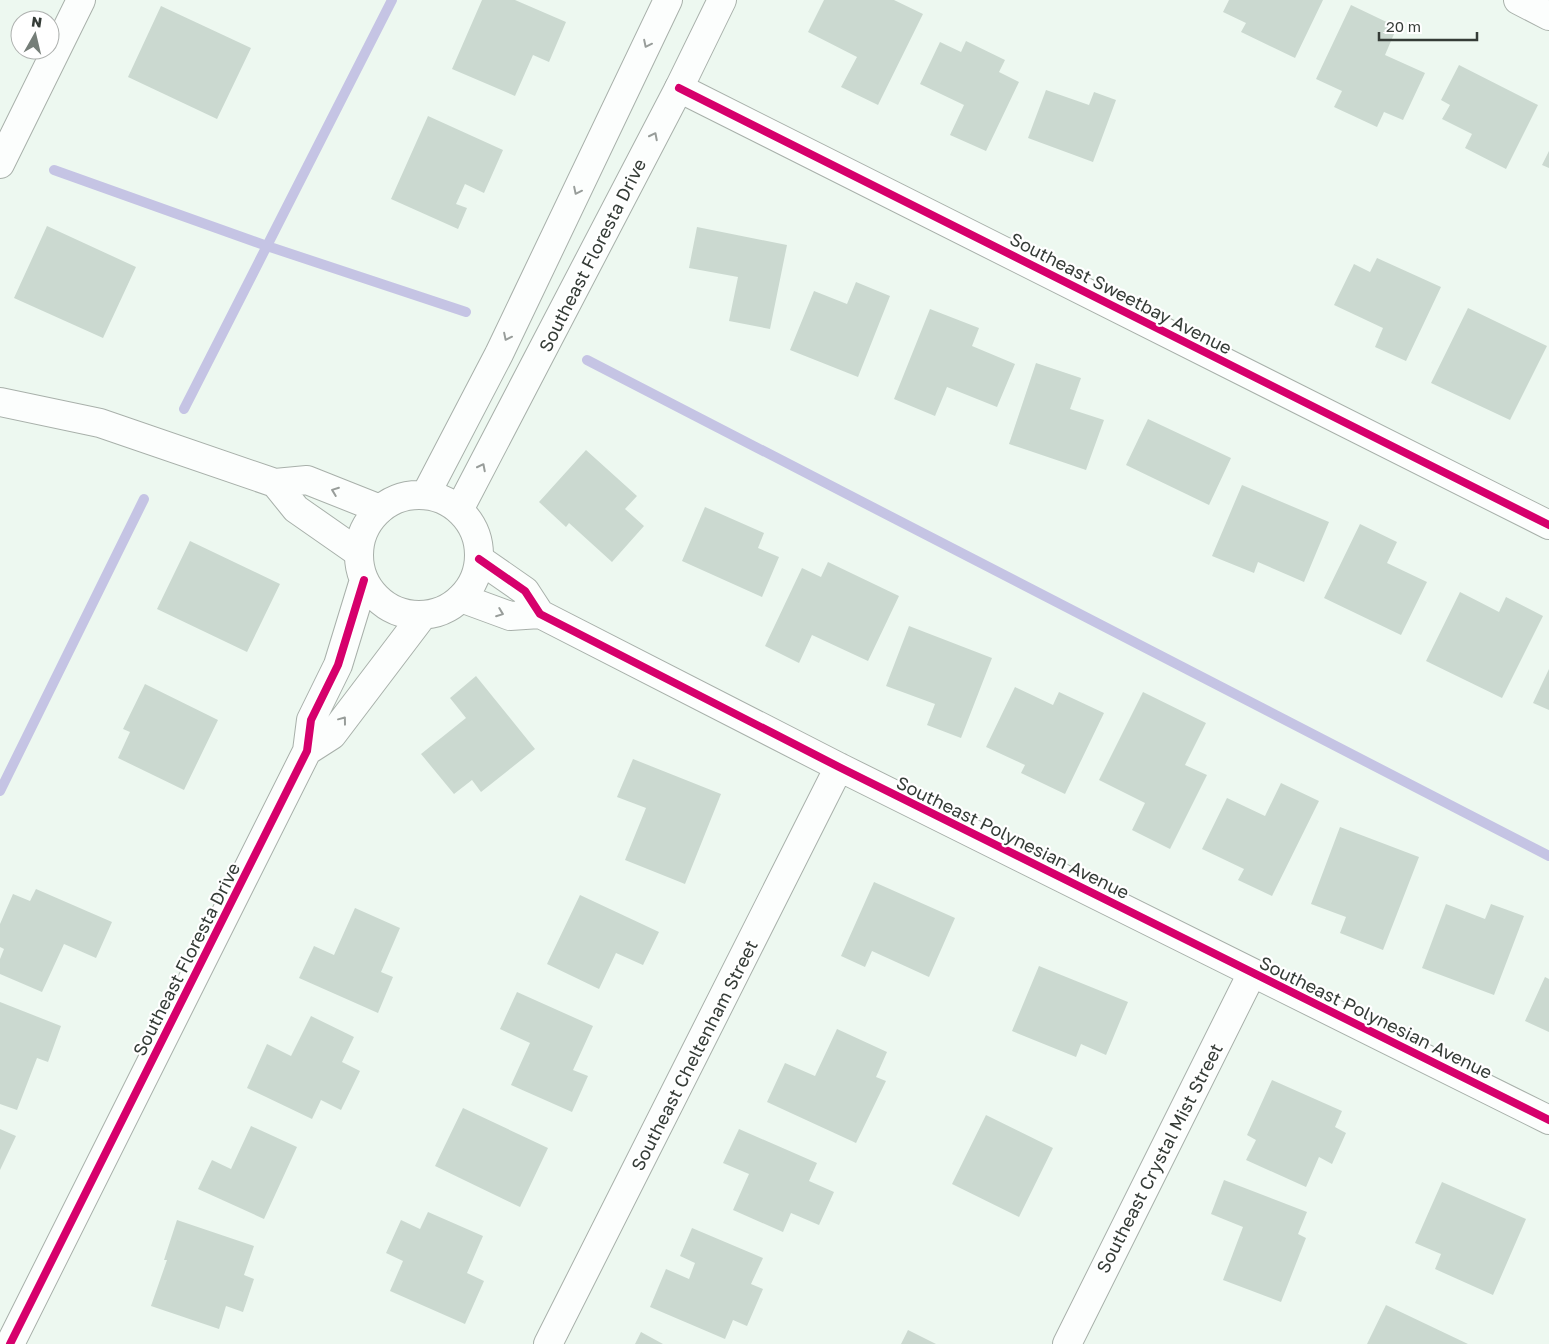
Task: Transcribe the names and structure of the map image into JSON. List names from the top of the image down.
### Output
{
  "streets": {
    "street": [
      "Southeast Floresta Drive",
      "Southeast Sweetbay Avenue",
      "Southeast Polynesian Avenue",
      "Southeast Cheltenham Street",
      "Southeast Crystal Mist Street"
    ]
  },
  "crossings": [
    ["Southeast Floresta Drive", "Southeast Sweetbay Avenue"],
    ["Southeast Floresta Drive", "Southeast Polynesian Avenue"],
    ["Southeast Polynesian Avenue", "Southeast Cheltenham Street"],
    ["Southeast Polynesian Avenue", "Southeast Crystal Mist Street"]
  ],
  "scale_bar": "20 m",
  "north": "top"
}
